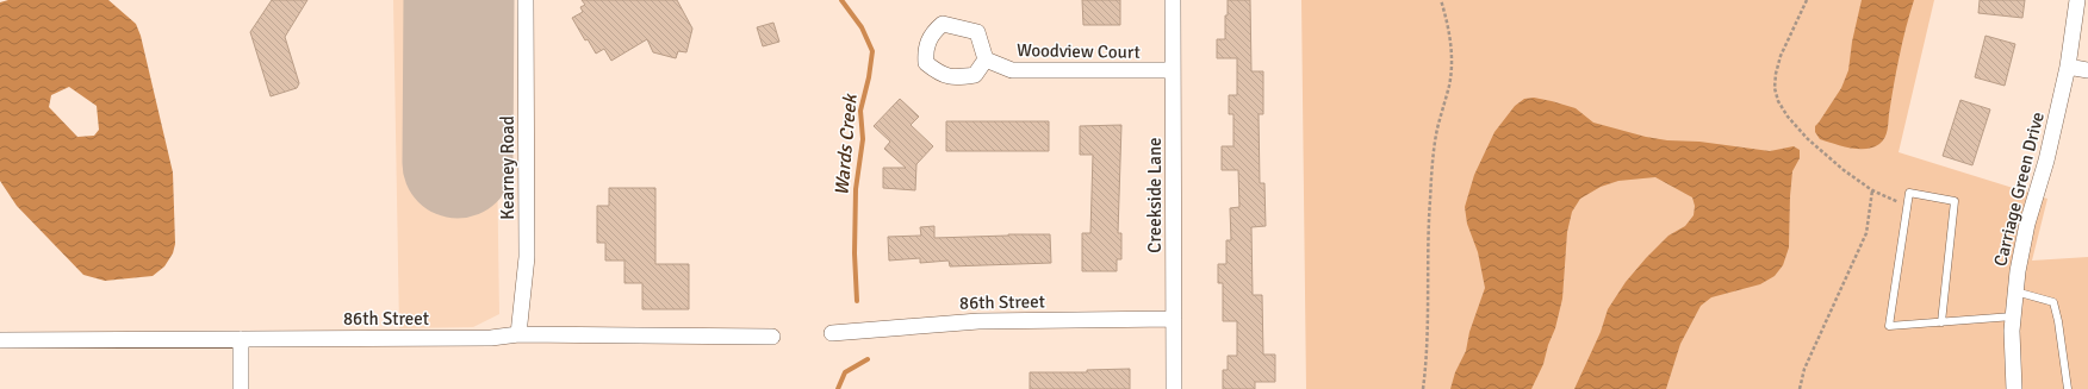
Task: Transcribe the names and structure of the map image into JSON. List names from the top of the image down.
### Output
{
  "streets": {
    "street": [
      "Woodview Court",
      "Kearney Road",
      "Carriage Green Drive",
      "Creekside Lane",
      "86th Street"
    ]
  },
  "crossings": [
    ["Woodview Court", "Creekside Lane"],
    ["Kearney Road", "86th Street"],
    ["Creekside Lane", "86th Street"]
  ],
  "water": ["Wards Creek"]
}
